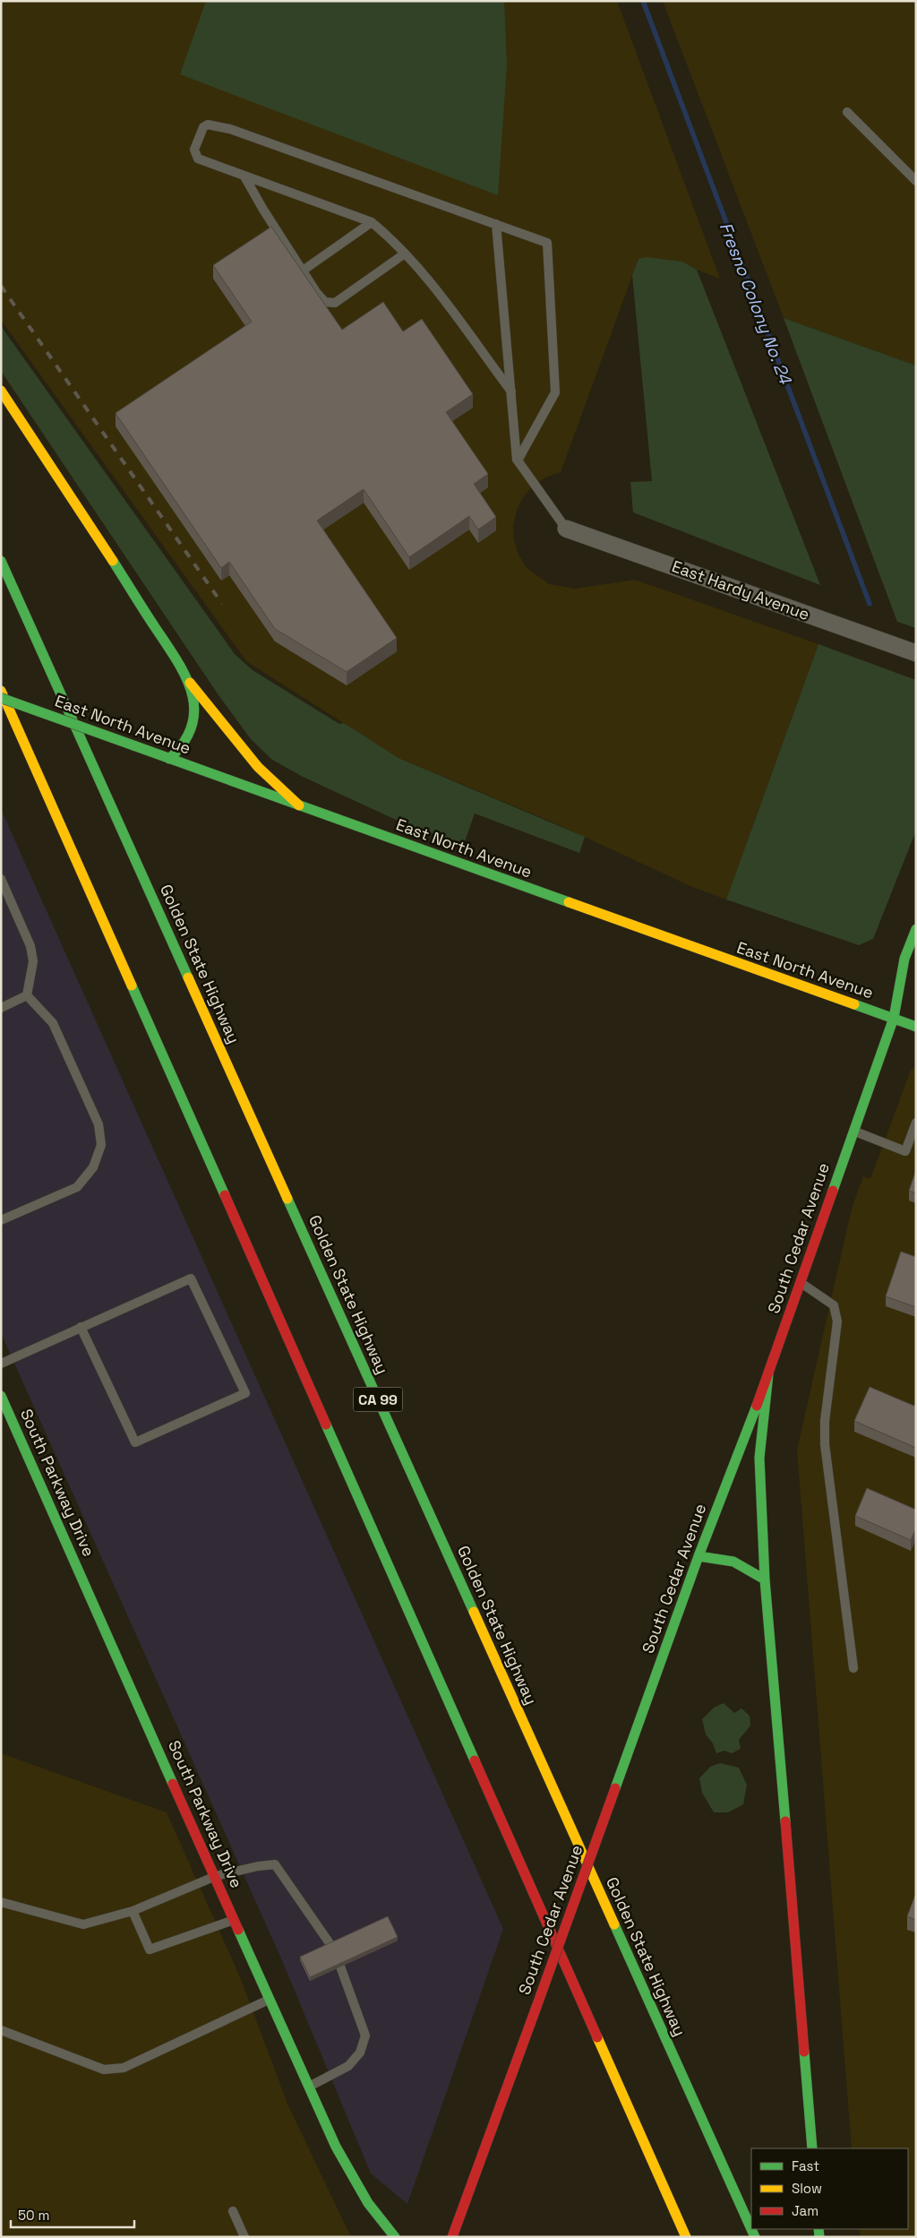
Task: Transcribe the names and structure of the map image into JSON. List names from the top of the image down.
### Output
{
  "streets": {
    "main road": [
      "East North Avenue",
      "Golden State Highway",
      "South Cedar Avenue",
      "CA 99",
      "South Parkway Drive"
    ],
    "street": ["East Hardy Avenue"]
  },
  "crossings": [
    ["East North Avenue", "South Cedar Avenue"]
  ],
  "water": ["Fresno Colony No. 24"],
  "legend": ["Fast", "Slow", "Jam"],
  "scale_bar": "50 m"
}
